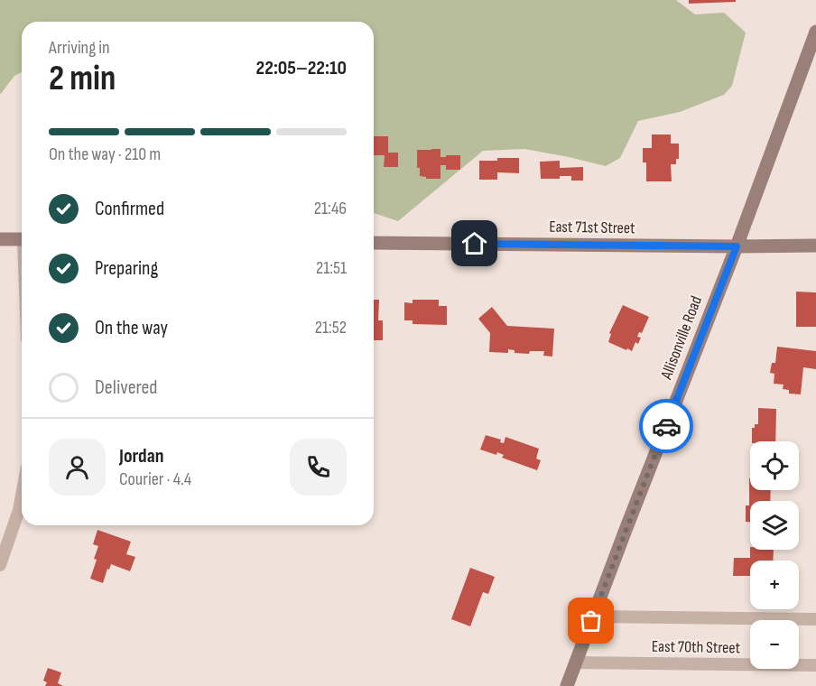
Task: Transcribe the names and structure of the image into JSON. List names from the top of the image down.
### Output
{
  "streets": {
    "main road": ["East 71st Street", "Allisonville Road"],
    "street": ["East 70th Street"]
  },
  "crossings": [
    ["East 71st Street", "Allisonville Road"],
    ["Allisonville Road", "East 70th Street"]
  ],
  "page": {
    "heading": ["2 min", "Arriving in", "22:05–22:10"],
    "panel": ["Jordan", "Courier · 4.4"],
    "bar": "On the way · 210 m",
    "list": [
      ["Confirmed", "21:46"],
      ["Preparing", "21:51"],
      ["On the way", "21:52"],
      "Delivered"
    ],
    "map_buttons": ["+", "−"]
  }
}
